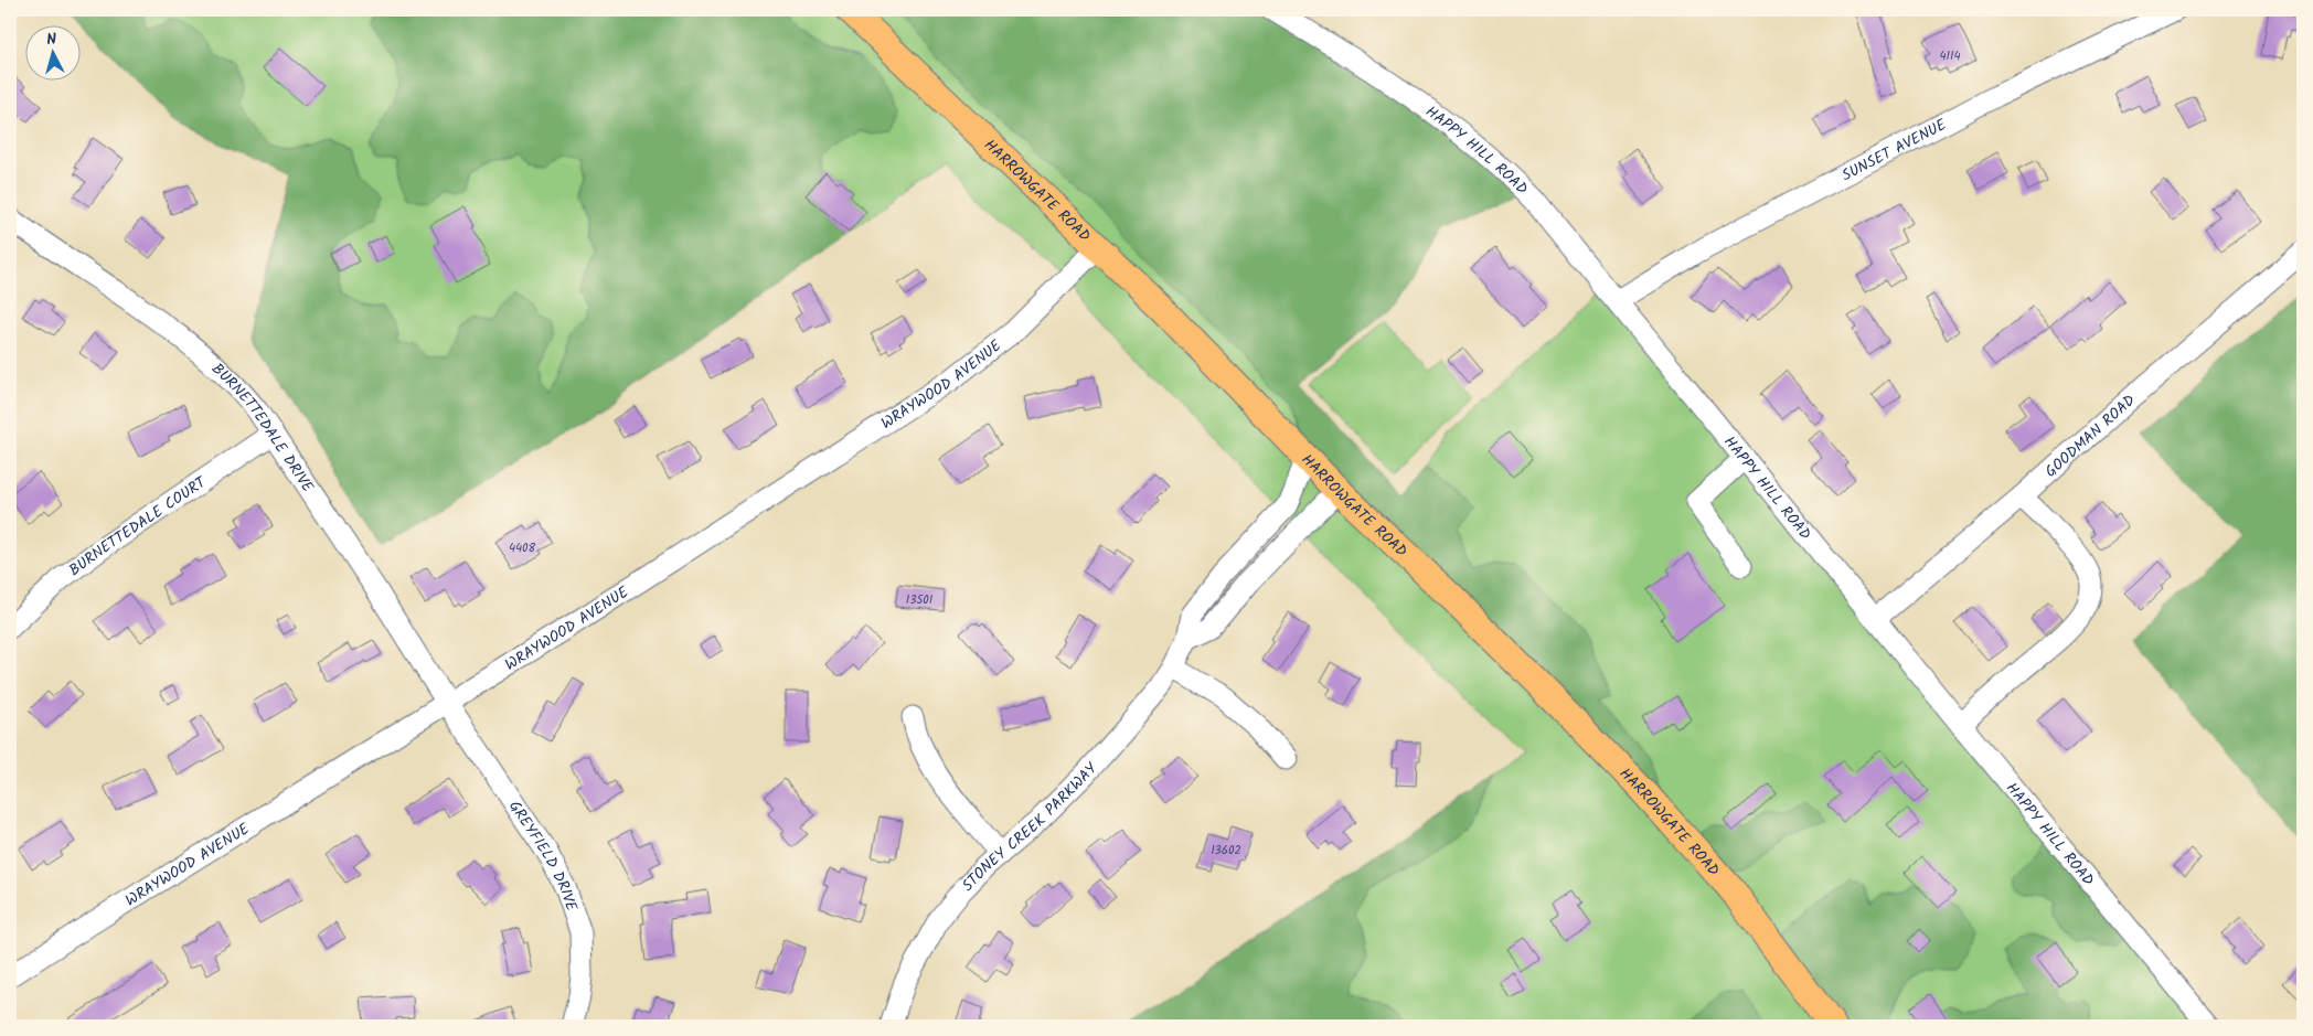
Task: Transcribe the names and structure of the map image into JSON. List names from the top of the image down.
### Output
{
  "streets": {
    "main road": ["HARROWGATE ROAD"],
    "street": [
      "SUNSET AVENUE",
      "HAPPY HILL ROAD",
      "WRAYWOOD AVENUE",
      "BURNETTEDALE DRIVE",
      "GOODMAN ROAD",
      "BURNETTEDALE COURT",
      "STONEY CREEK PARKWAY",
      "GREYFIELD DRIVE"
    ]
  },
  "crossings": [
    ["SUNSET AVENUE", "HAPPY HILL ROAD"],
    ["HAPPY HILL ROAD", "GOODMAN ROAD"],
    ["HARROWGATE ROAD", "WRAYWOOD AVENUE"],
    ["HARROWGATE ROAD", "STONEY CREEK PARKWAY"],
    ["WRAYWOOD AVENUE", "BURNETTEDALE DRIVE"],
    ["WRAYWOOD AVENUE", "GREYFIELD DRIVE"],
    ["BURNETTEDALE DRIVE", "BURNETTEDALE COURT"],
    ["BURNETTEDALE DRIVE", "GREYFIELD DRIVE"]
  ],
  "house_numbers": [
    "4114",
    "4408",
    "13501",
    "13602"
  ],
  "north": "top"
}
